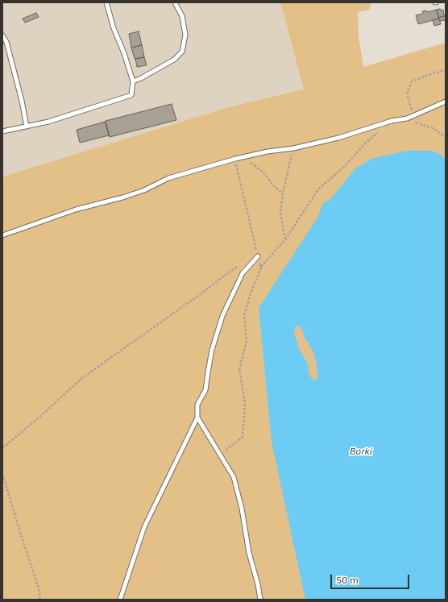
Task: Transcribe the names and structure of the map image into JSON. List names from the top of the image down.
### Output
{
  "water": ["Borki"],
  "scale_bar": "50 m"
}
